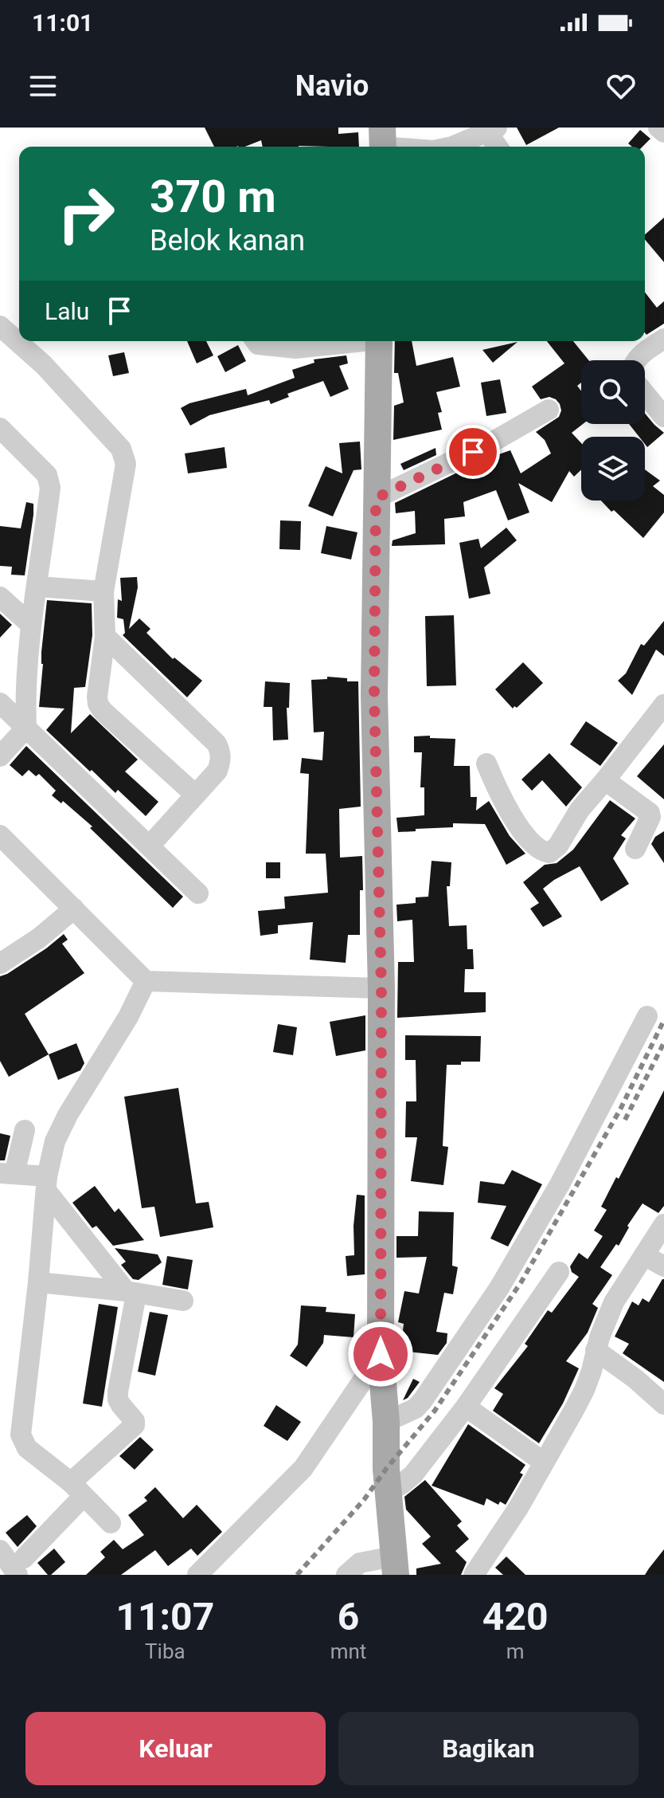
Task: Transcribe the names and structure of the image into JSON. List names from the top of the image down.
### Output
{
  "page": {
    "status": "11:01",
    "header": "Navio",
    "turn": ["370 m", "Belok kanan"],
    "then": "Lalu",
    "eta": [
      "11:07",
      "Tiba",
      "6",
      "mnt",
      "420",
      "m"
    ],
    "buttons": ["Keluar", "Bagikan"]
  }
}
